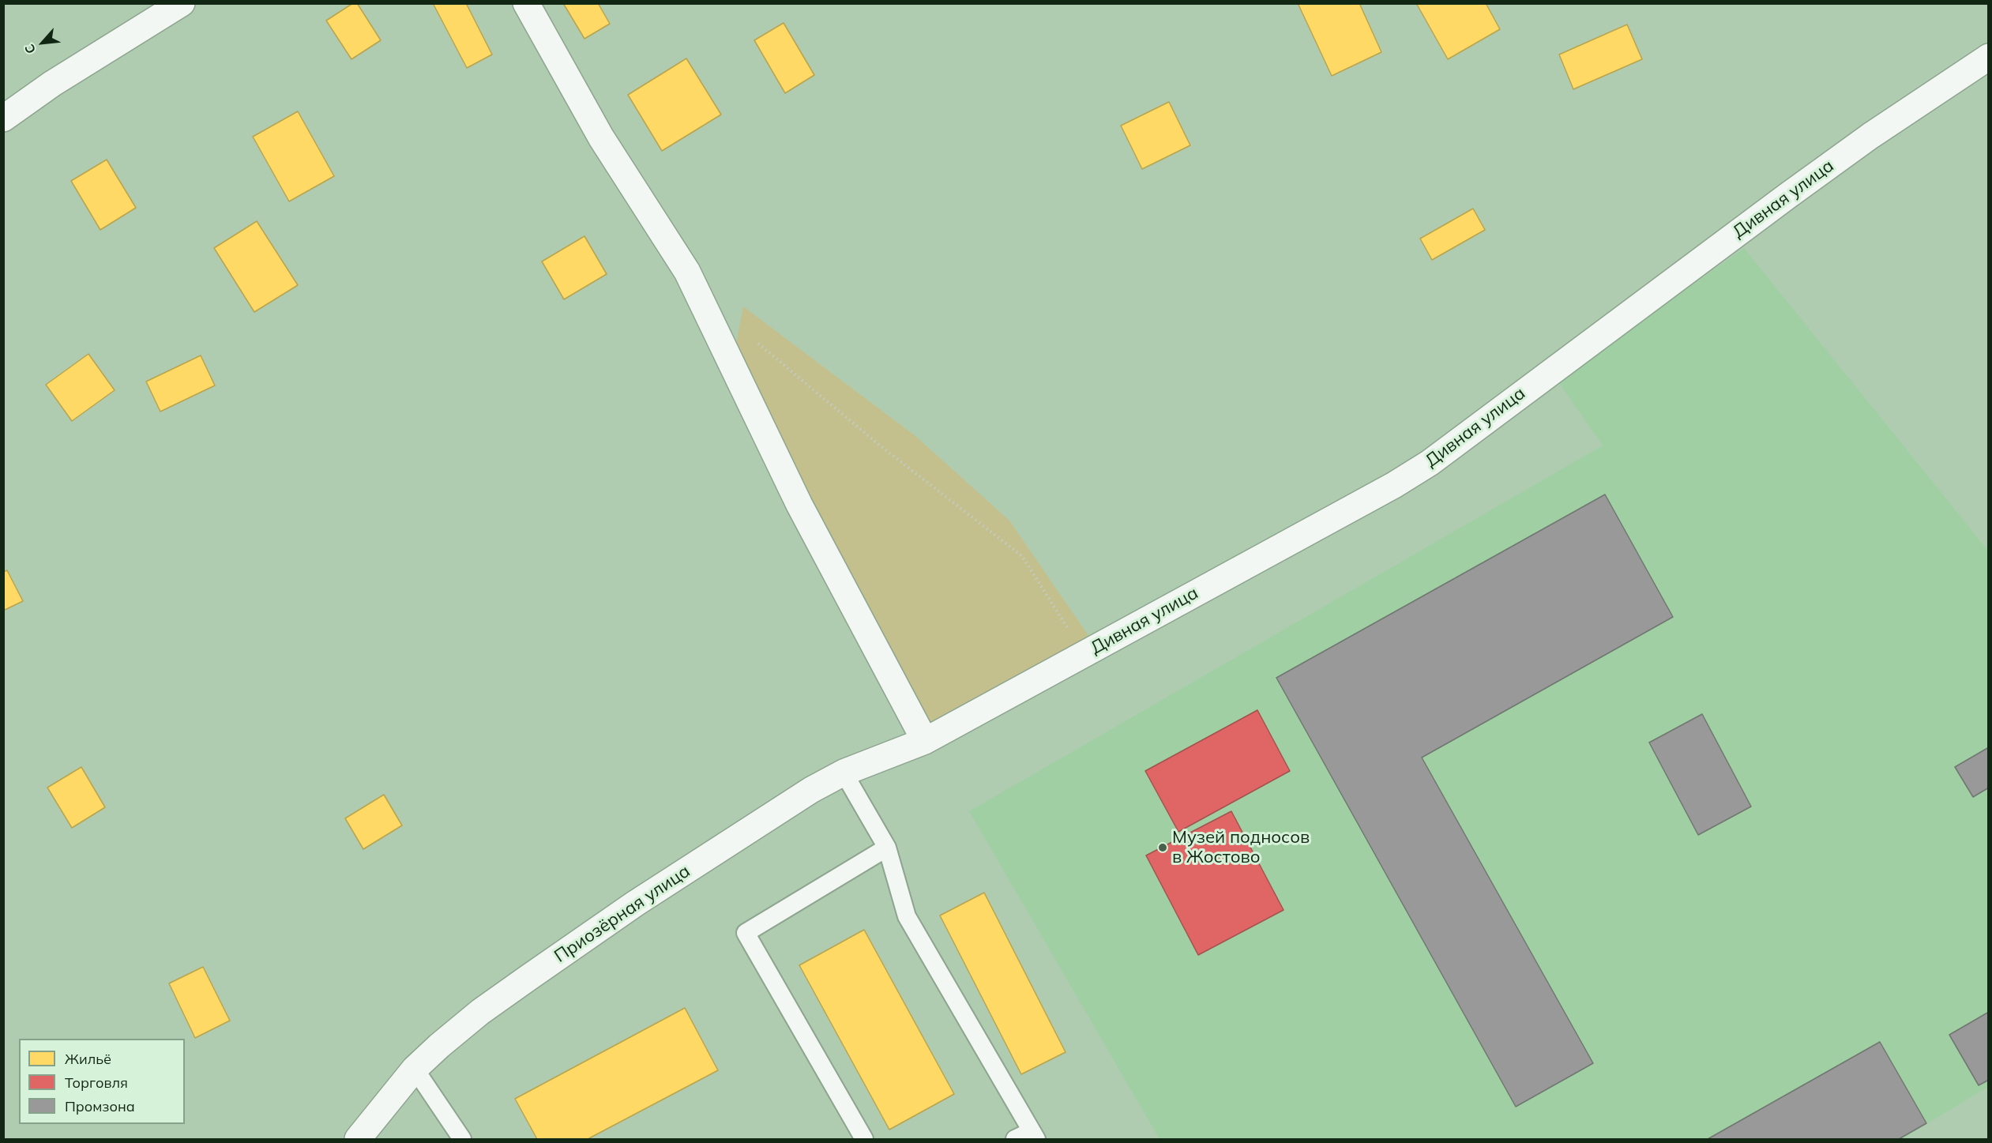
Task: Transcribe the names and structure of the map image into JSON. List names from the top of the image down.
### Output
{
  "streets": {
    "street": ["Дивная улица", "Приозёрная улица"]
  },
  "crossings": [
    ["Дивная улица", "Приозёрная улица"]
  ],
  "places": ["Музей подносов в Жостово"],
  "legend": ["Жильё", "Торговля", "Промзона"],
  "north": "bottom left"
}
